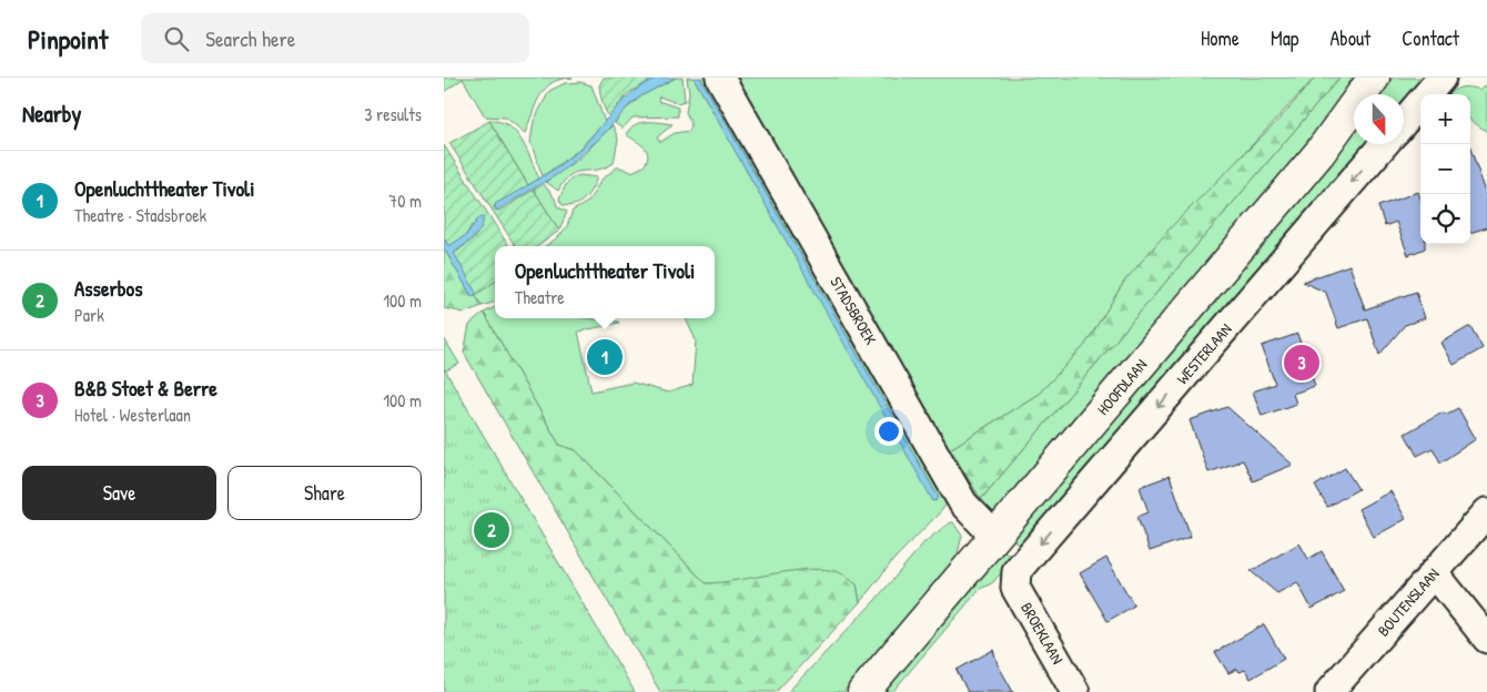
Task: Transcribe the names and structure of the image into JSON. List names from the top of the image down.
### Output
{
  "streets": {
    "street": [
      "STADSBROEK",
      "WESTERLAAN",
      "HOOFDLAAN",
      "BOUTENSLAAN",
      "BROEKLAAN"
    ]
  },
  "crossings": [
    ["STADSBROEK", "HOOFDLAAN"],
    ["WESTERLAAN", "BROEKLAAN"]
  ],
  "one_way": ["WESTERLAAN"],
  "north": "bottom",
  "page": {
    "header": "Pinpoint",
    "search": "Search here",
    "nav": [
      "Home",
      "Map",
      "About",
      "Contact"
    ],
    "heading": ["Nearby", "3 results"],
    "map_buttons": ["+", "−"],
    "list": [
      {
        "mark": "1",
        "name": "Openluchttheater Tivoli",
        "note": "Theatre · Stadsbroek",
        "value": "70 m"
      },
      {
        "mark": "2",
        "name": "Asserbos",
        "note": "Park",
        "value": "100 m"
      },
      {
        "mark": "3",
        "name": "B&B Stoet & Berre",
        "note": "Hotel · Westerlaan",
        "value": "100 m"
      }
    ],
    "popup": ["Openluchttheater Tivoli", "Theatre"],
    "pins": ["1", "3", "2"],
    "buttons": ["Save", "Share"]
  }
}
